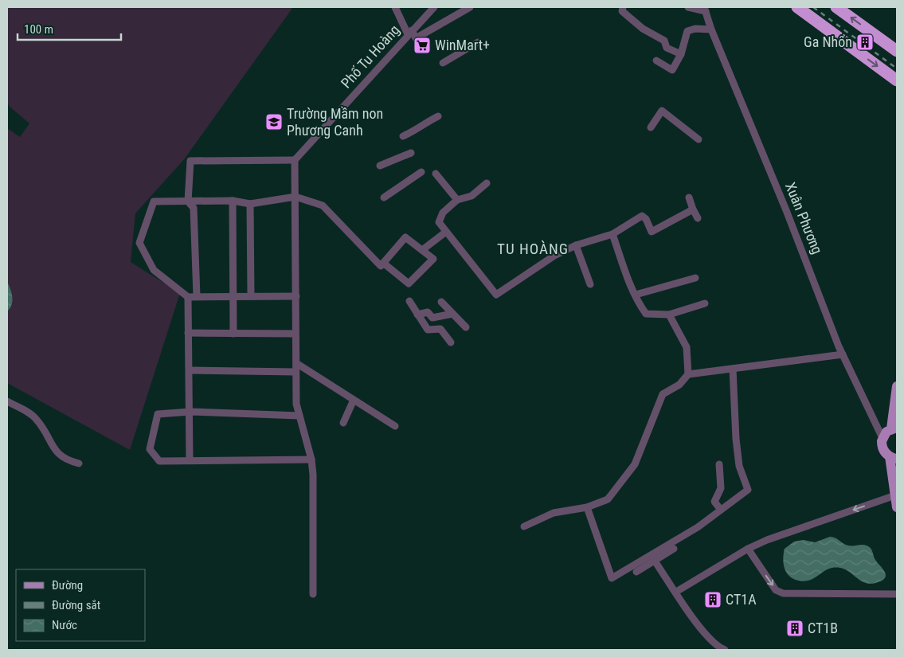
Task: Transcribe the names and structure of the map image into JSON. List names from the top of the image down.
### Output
{
  "streets": {
    "street": ["Phố Tu Hoàng", "Xuân Phương"]
  },
  "districts": ["TU HOÀNG"],
  "places": {
    "building": ["Ga Nhổn", "CT1A", "CT1B"],
    "supermarket": ["WinMart+"],
    "school or university": ["Trường Mầm non Phương Canh"]
  },
  "legend": ["Đường", "Đường sắt", "Nước"],
  "scale_bar": "100 m"
}
